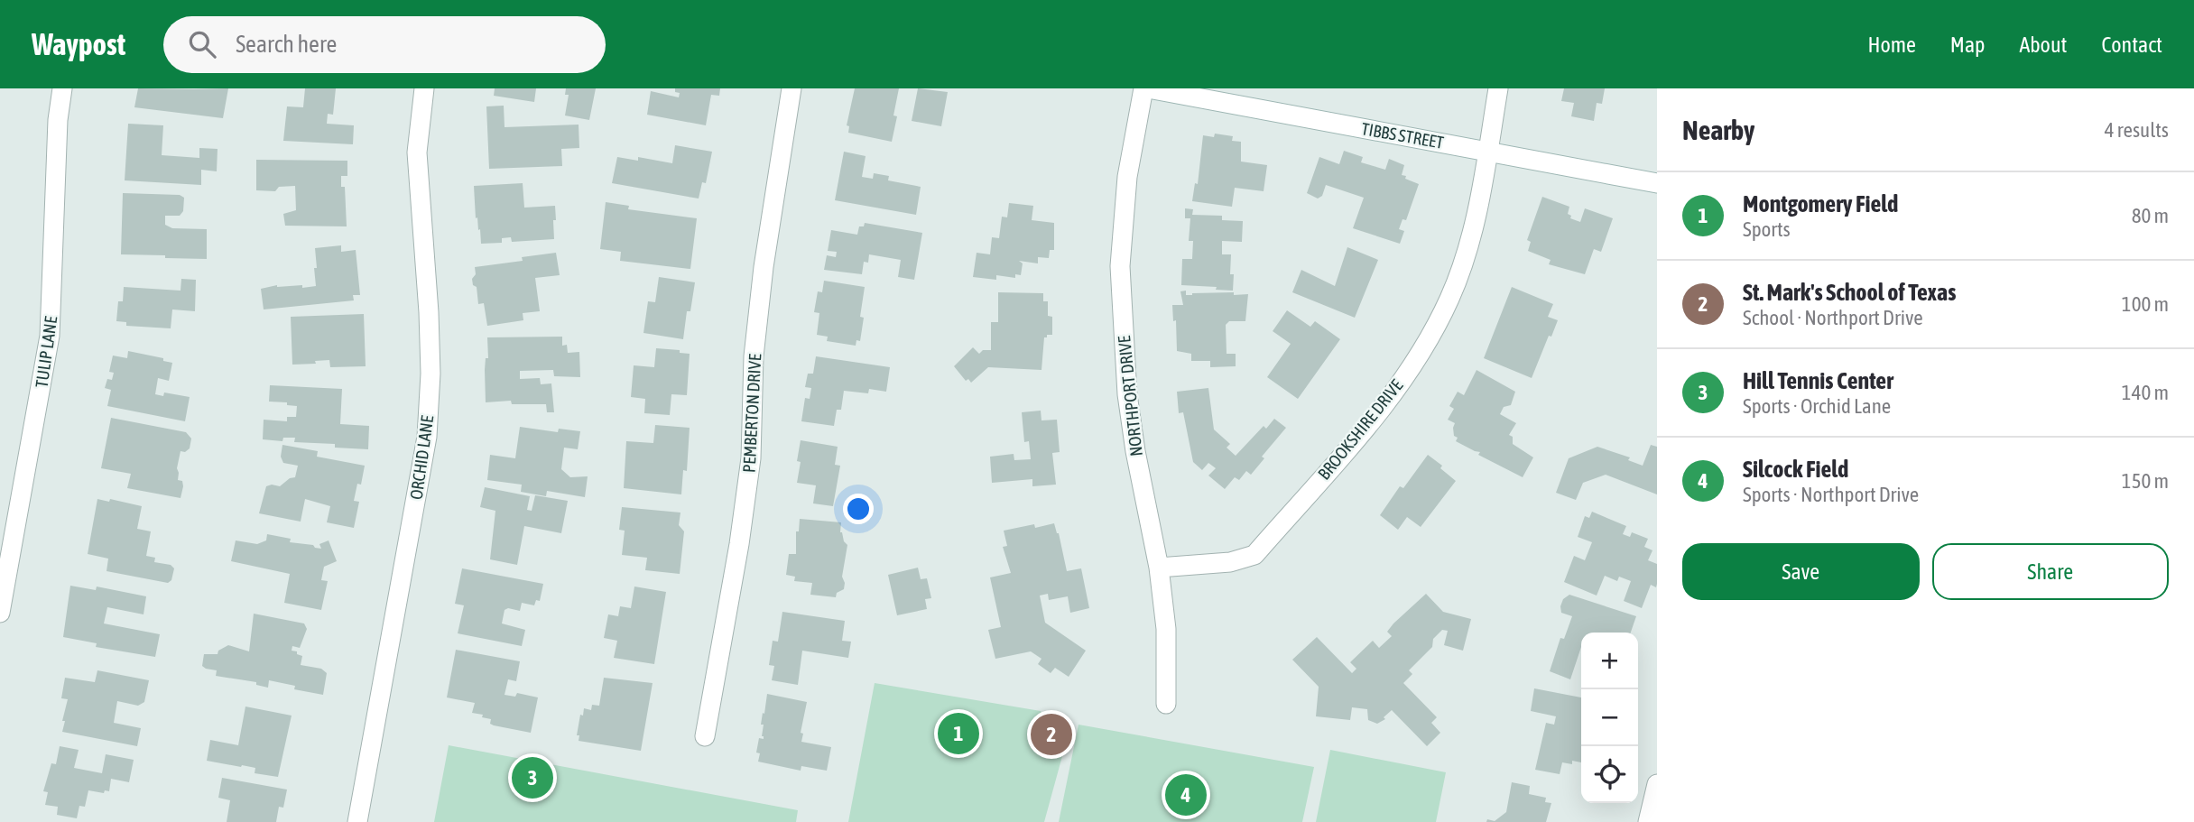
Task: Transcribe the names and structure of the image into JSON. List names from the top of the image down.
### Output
{
  "streets": {
    "street": [
      "TIBBS STREET",
      "TULIP LANE",
      "NORTHPORT DRIVE",
      "PEMBERTON DRIVE",
      "BROOKSHIRE DRIVE",
      "ORCHID LANE"
    ]
  },
  "crossings": [
    ["TIBBS STREET", "NORTHPORT DRIVE"],
    ["TIBBS STREET", "BROOKSHIRE DRIVE"],
    ["NORTHPORT DRIVE", "BROOKSHIRE DRIVE"]
  ],
  "page": {
    "header": "Waypost",
    "search": "Search here",
    "nav": [
      "Home",
      "Map",
      "About",
      "Contact"
    ],
    "heading": ["Nearby", "4 results"],
    "list": [
      {
        "mark": "1",
        "name": "Montgomery Field",
        "note": "Sports",
        "value": "80 m"
      },
      {
        "mark": "2",
        "name": "St. Mark's School of Texas",
        "note": "School · Northport Drive",
        "value": "100 m"
      },
      {
        "mark": "3",
        "name": "Hill Tennis Center",
        "note": "Sports · Orchid Lane",
        "value": "140 m"
      },
      {
        "mark": "4",
        "name": "Silcock Field",
        "note": "Sports · Northport Drive",
        "value": "150 m"
      }
    ],
    "buttons": ["Save", "Share"],
    "map_buttons": ["+", "−"],
    "pins": [
      "1",
      "2",
      "3",
      "4"
    ]
  }
}
